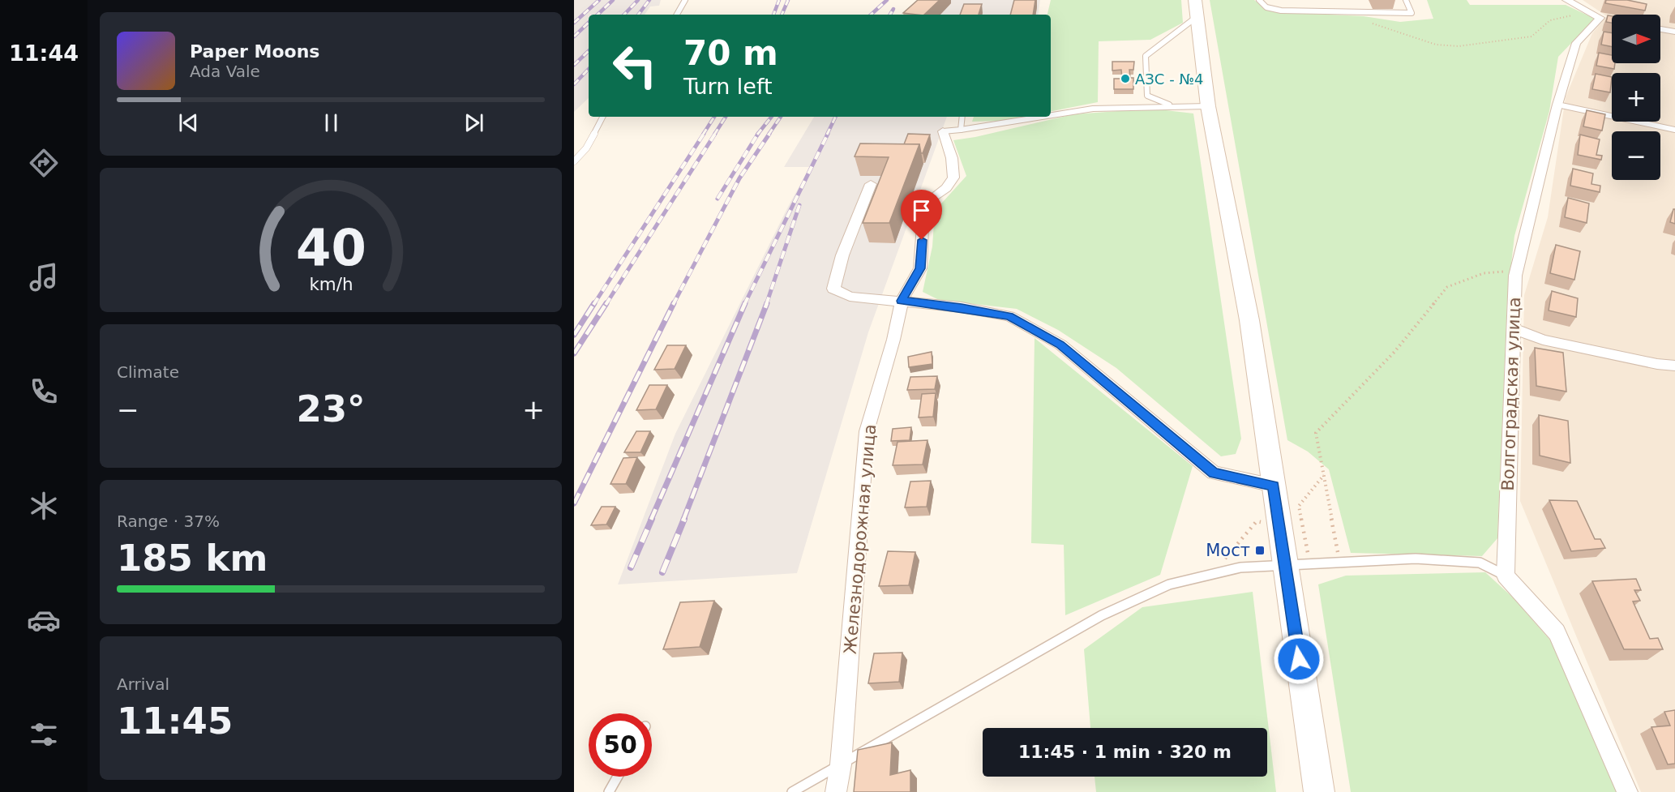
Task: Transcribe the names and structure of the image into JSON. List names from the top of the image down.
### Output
{
  "streets": {
    "street": ["Волгоградская улица", "Железнодорожная улица"]
  },
  "places": {
    "other": ["АЗС - №4"],
    "transit": ["Мост"]
  },
  "north": "right",
  "page": {
    "tabs": "11:44",
    "map_buttons": ["+", "−"],
    "turn": ["70 m", "Turn left"],
    "song": ["Paper Moons", "Ada Vale"],
    "tile": [
      "Climate",
      ["Range · 37%", "185 km"],
      ["Arrival", "11:45"]
    ],
    "heat": ["−", "23°", "+"],
    "limit": "50",
    "trip": "11:45 · 1 min · 320 m",
    "gauge": ["40", "km/h"]
  }
}
